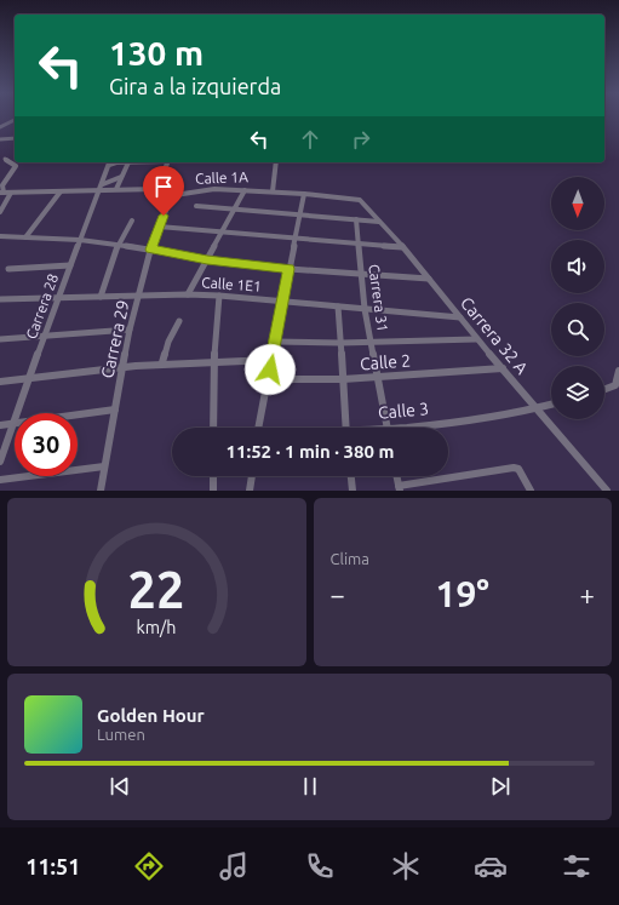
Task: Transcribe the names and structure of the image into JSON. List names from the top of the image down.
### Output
{
  "streets": {
    "street": [
      "Calle 1A",
      "Calle 1E1",
      "Carrera 31",
      "Carrera 28",
      "Carrera 32 A",
      "Carrera 29",
      "Calle 2",
      "Calle 3"
    ]
  },
  "crossings": [
    ["Calle 1A", "Carrera 32 A"],
    ["Calle 1A", "Carrera 29"],
    ["Calle 1E1", "Carrera 31"],
    ["Calle 1E1", "Carrera 28"],
    ["Calle 1E1", "Carrera 32 A"],
    ["Calle 1E1", "Carrera 29"],
    ["Carrera 31", "Calle 2"],
    ["Carrera 32 A", "Calle 2"],
    ["Carrera 32 A", "Calle 3"]
  ],
  "north": "bottom",
  "page": {
    "turn": ["130 m", "Gira a la izquierda"],
    "limit": "30",
    "trip": "11:52 · 1 min · 380 m",
    "tile": "Clima",
    "heat": ["−", "19°", "+"],
    "song": ["Golden Hour", "Lumen"],
    "tabs": "11:51",
    "gauge": ["22", "km/h"]
  }
}
